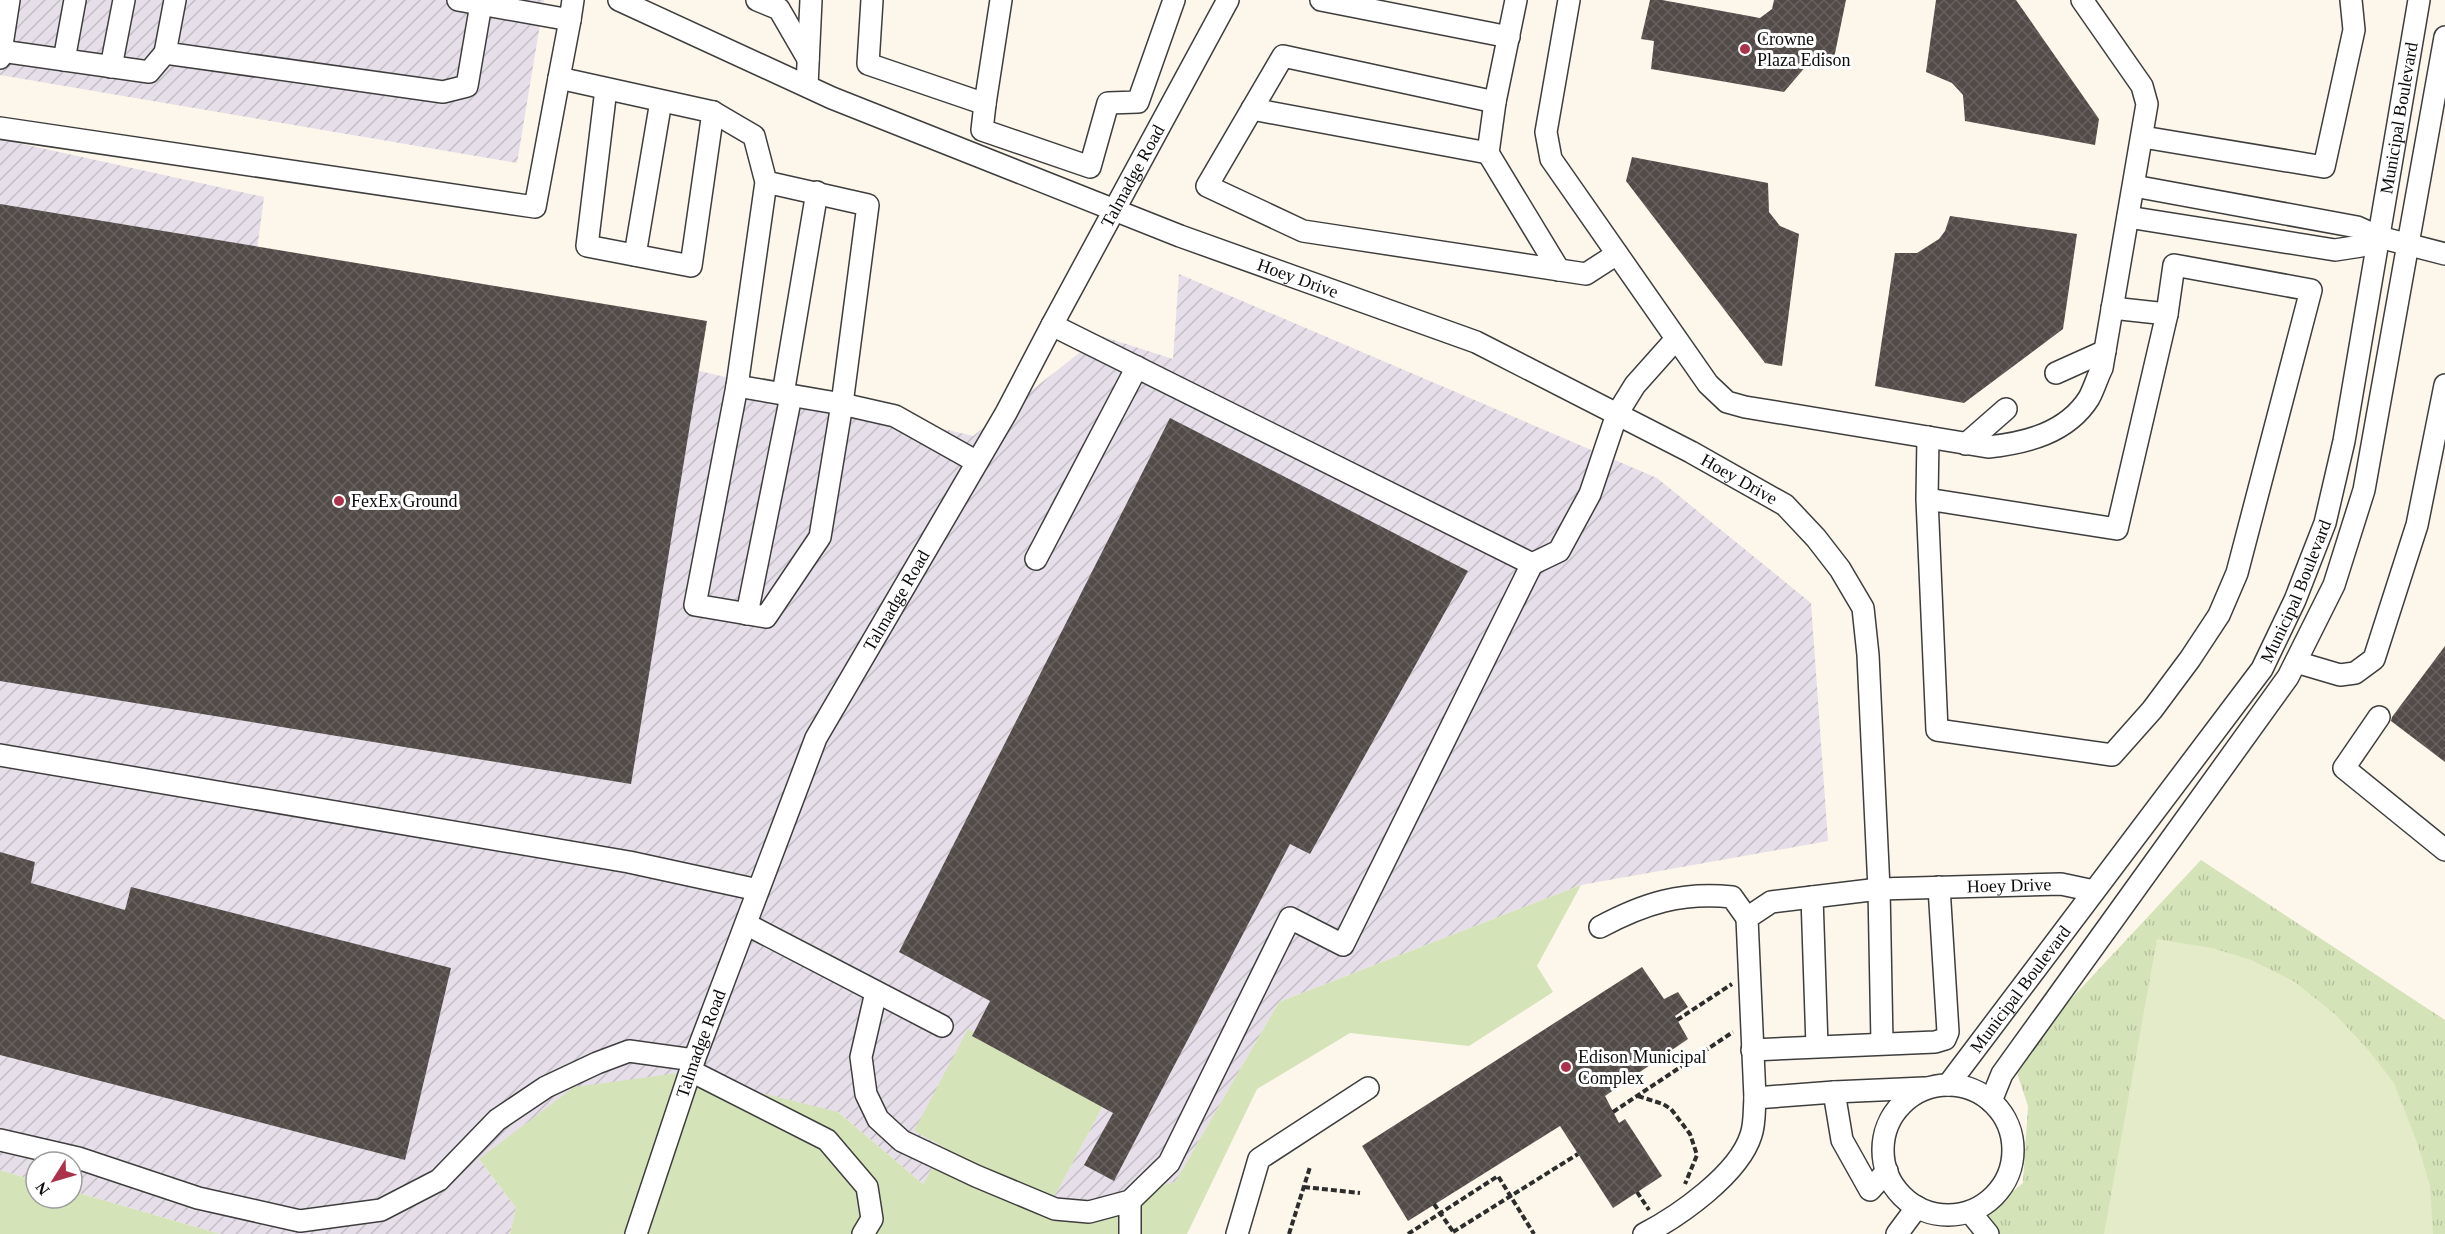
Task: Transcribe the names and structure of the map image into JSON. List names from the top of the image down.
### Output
{
  "streets": {
    "street": ["Municipal Boulevard", "Talmadge Road", "Hoey Drive"]
  },
  "crossings": [
    ["Municipal Boulevard", "Hoey Drive"],
    ["Talmadge Road", "Hoey Drive"]
  ],
  "places": ["Crowne Plaza Edison", "FexEx Ground", "Edison Municipal Complex"],
  "north": "bottom left"
}
